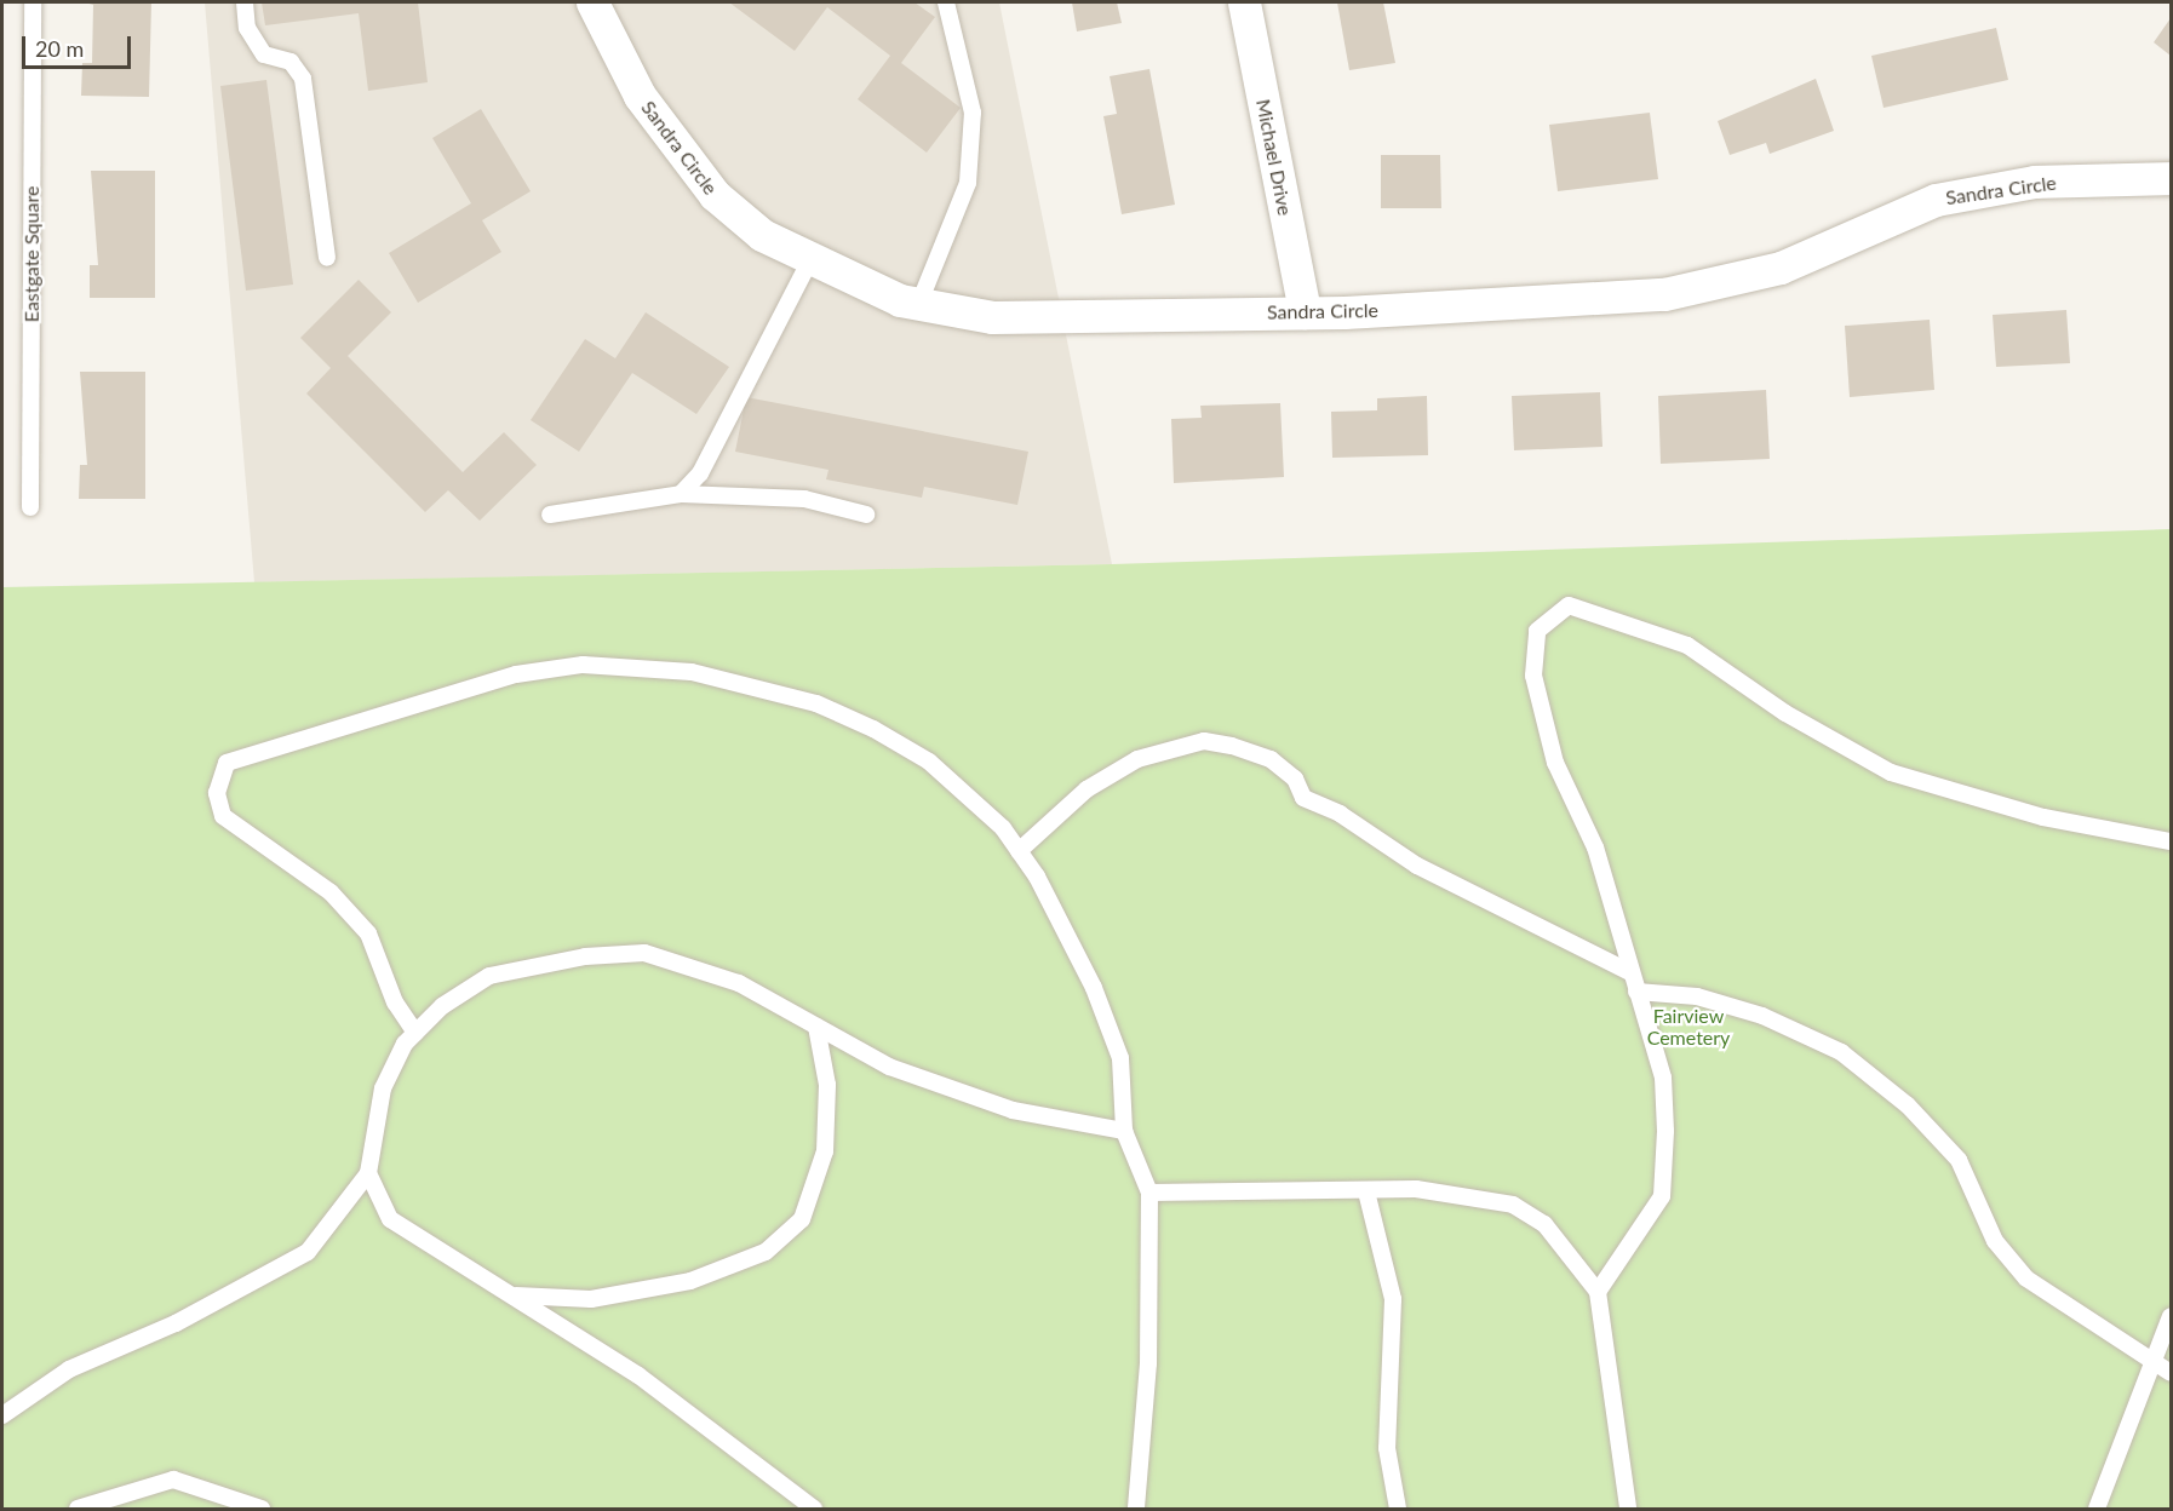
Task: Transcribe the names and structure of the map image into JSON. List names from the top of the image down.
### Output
{
  "streets": {
    "street": ["Sandra Circle", "Michael Drive"],
    "lane": ["Eastgate Square"]
  },
  "crossings": [
    ["Sandra Circle", "Michael Drive"]
  ],
  "parks": ["Fairview Cemetery"],
  "scale_bar": "20 m"
}
